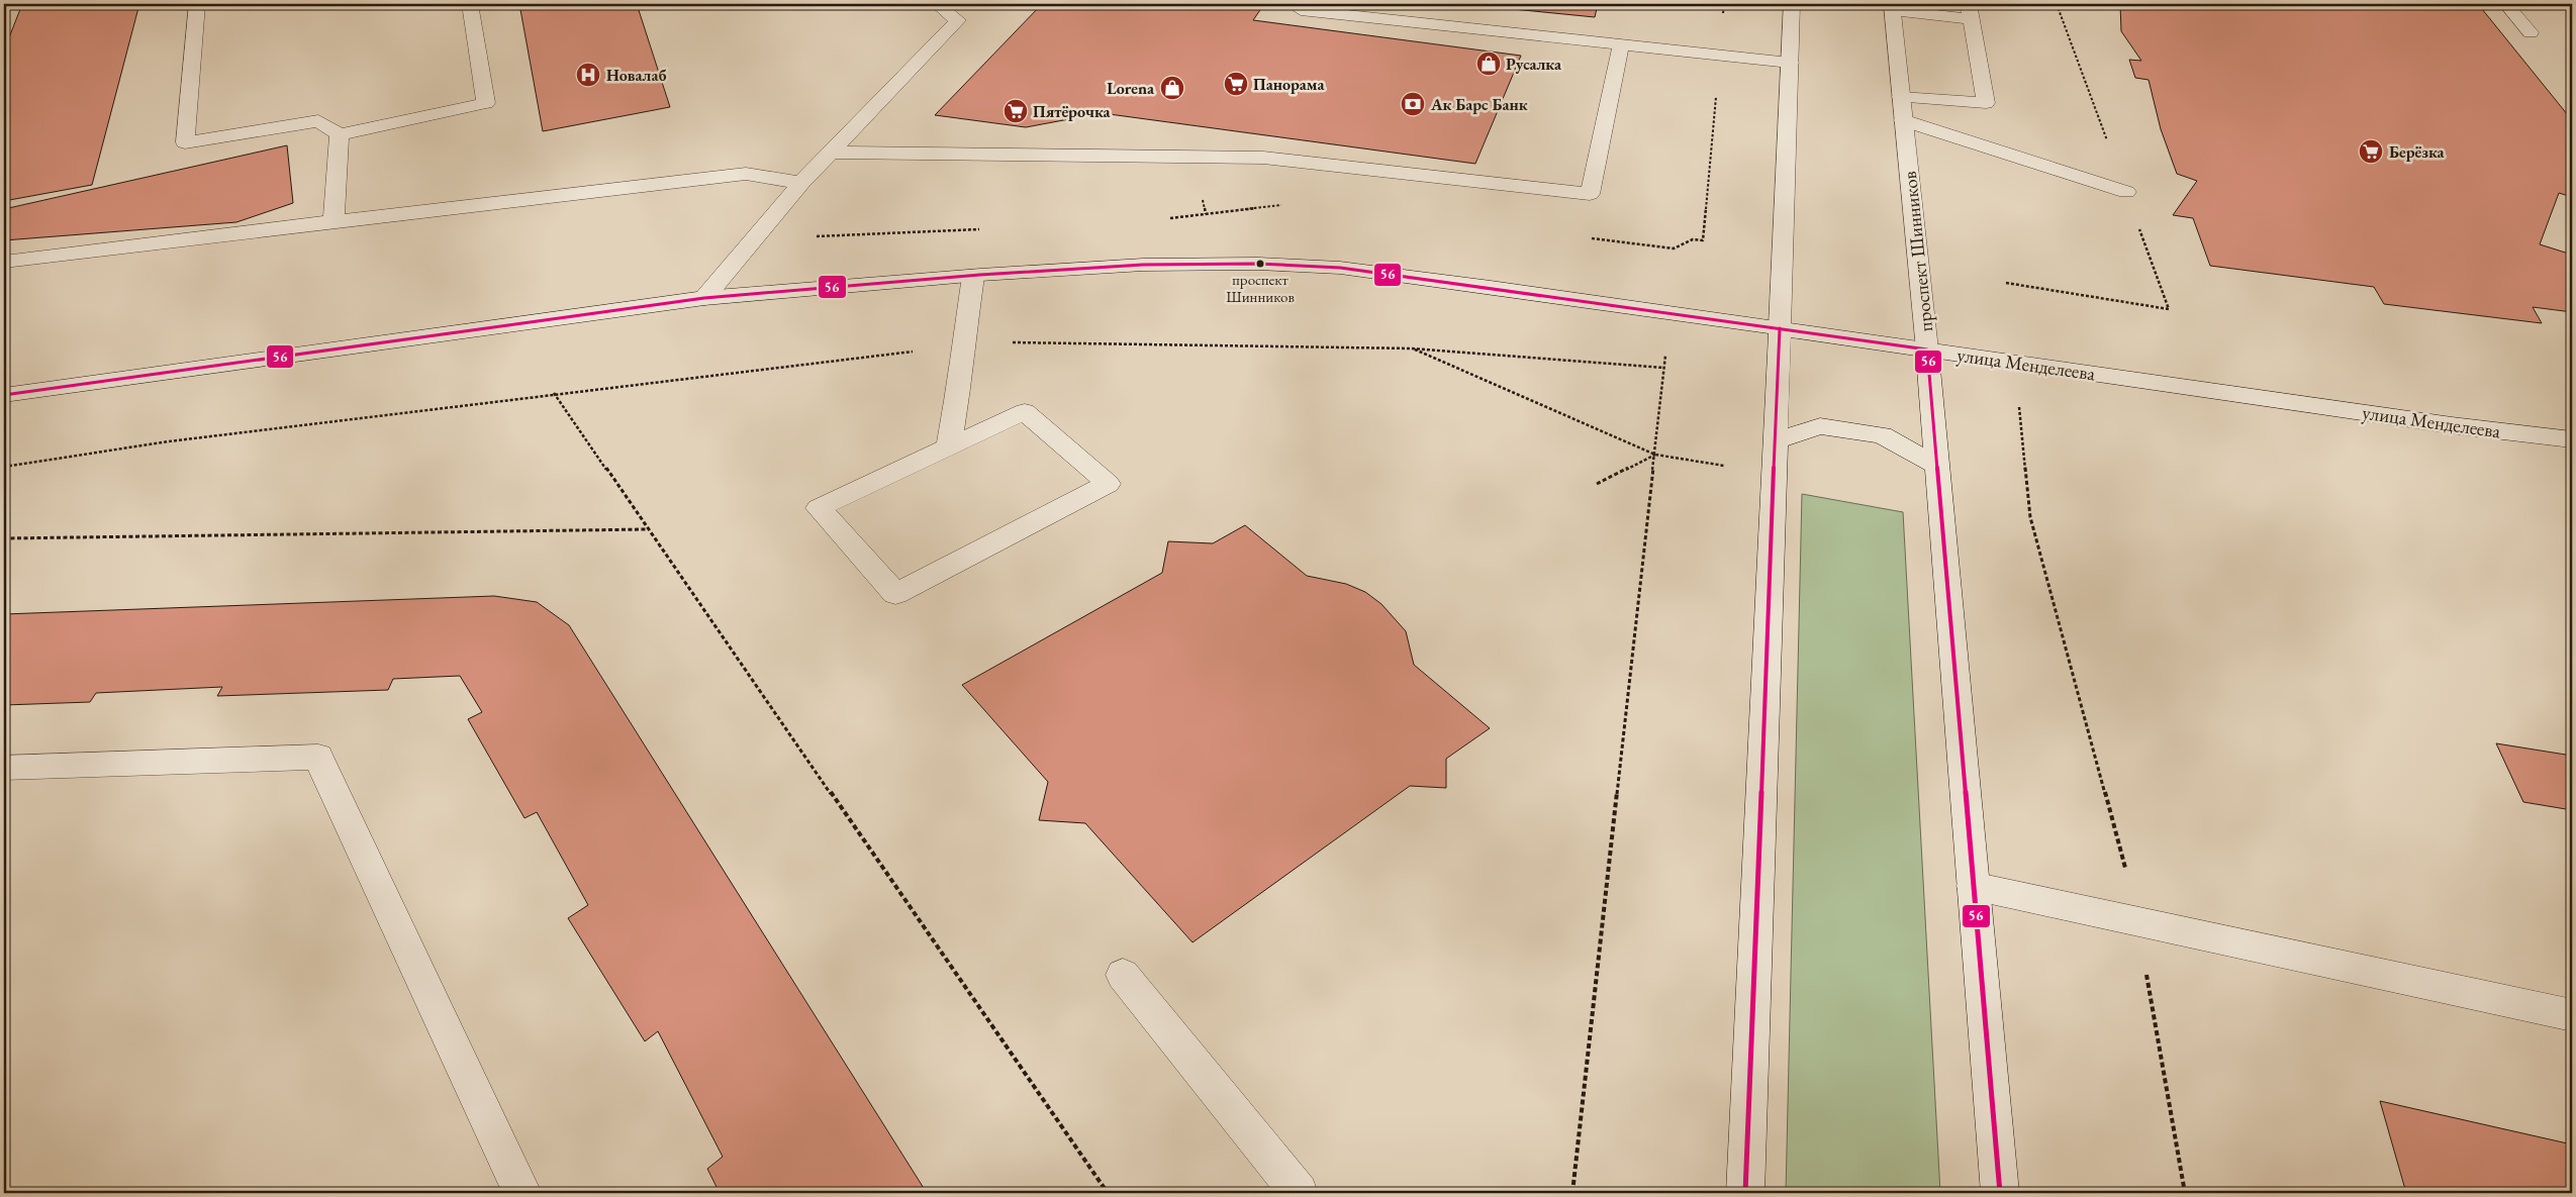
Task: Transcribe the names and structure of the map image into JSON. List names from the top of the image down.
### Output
{
  "streets": {
    "street": ["проспект Шинников", "улица Менделеева"]
  },
  "crossings": [
    ["проспект Шинников", "улица Менделеева"]
  ],
  "places": {
    "shop": ["Русалка", "Lorena"],
    "hospital": ["Новалаб"],
    "supermarket": ["Панорама", "Пятёрочка", "Берёзка"],
    "bank": ["Ак Барс Банк"],
    "other": ["проспект Шинников"]
  },
  "lines": ["transit line 56"]
}
